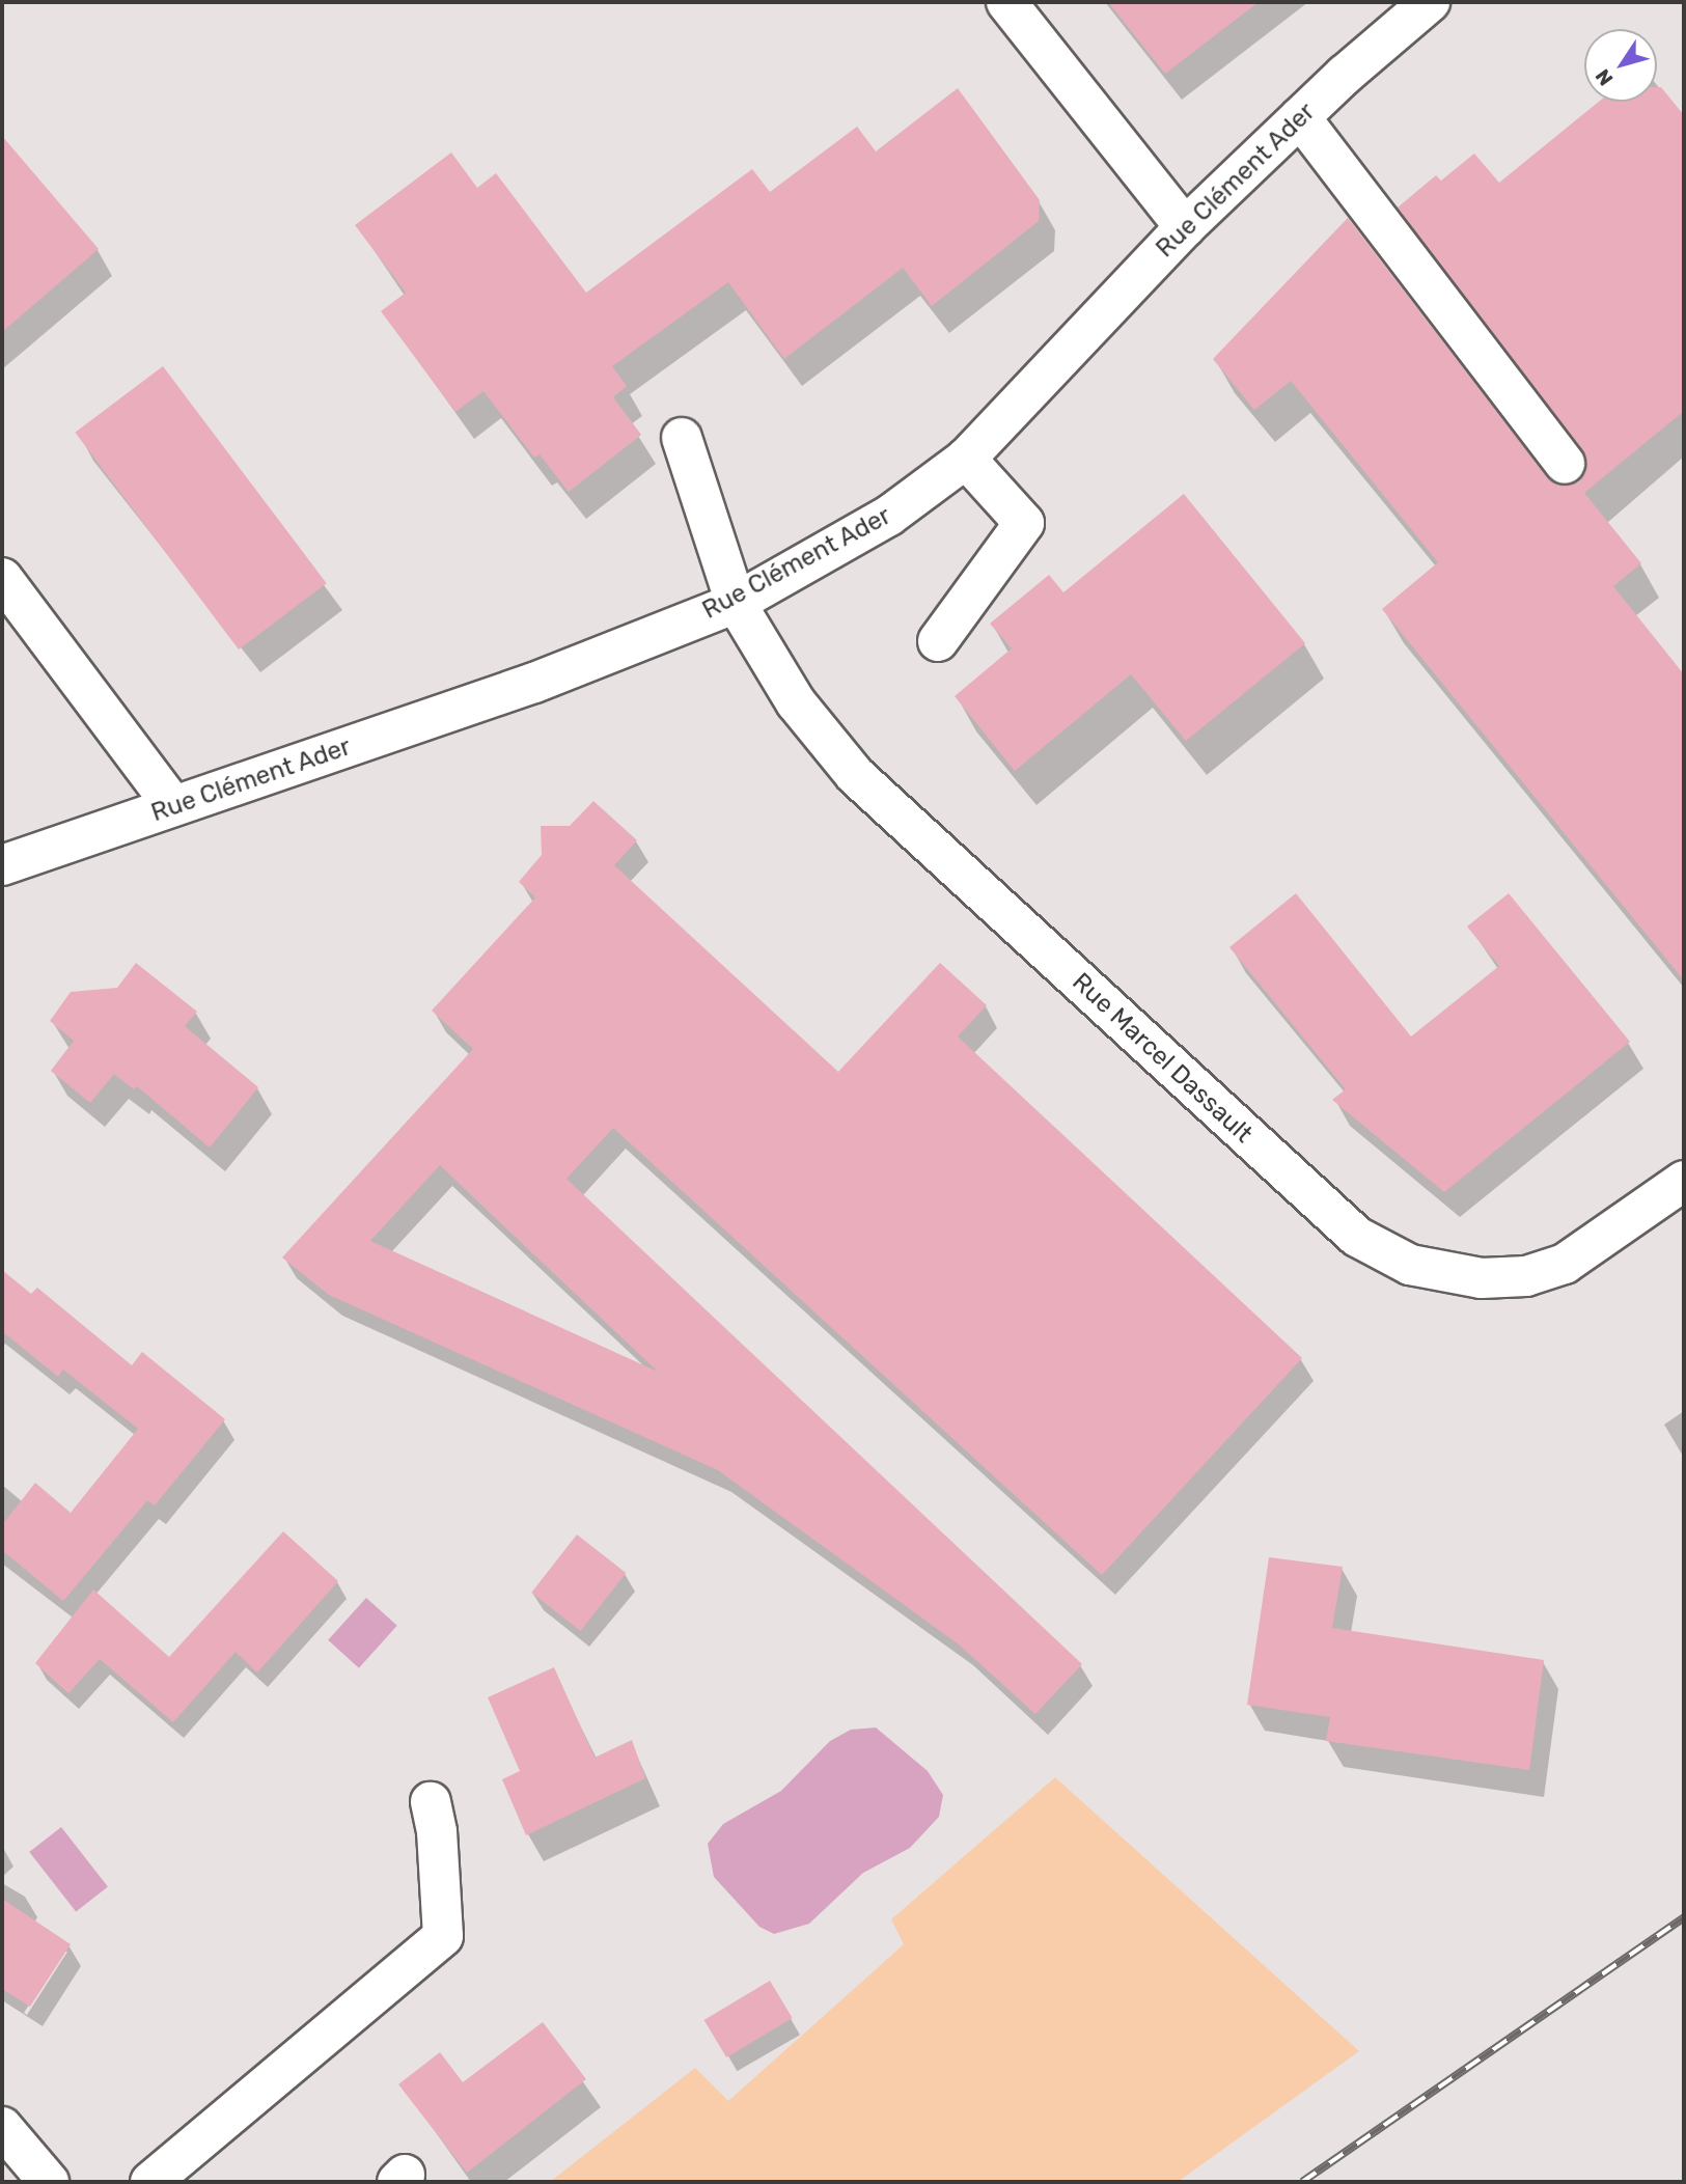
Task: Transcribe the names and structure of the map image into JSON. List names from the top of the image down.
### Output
{
  "streets": {
    "street": ["Rue Clément Ader", "Rue Marcel Dassault"]
  },
  "crossings": [
    ["Rue Clément Ader", "Rue Marcel Dassault"]
  ],
  "north": "bottom left"
}
